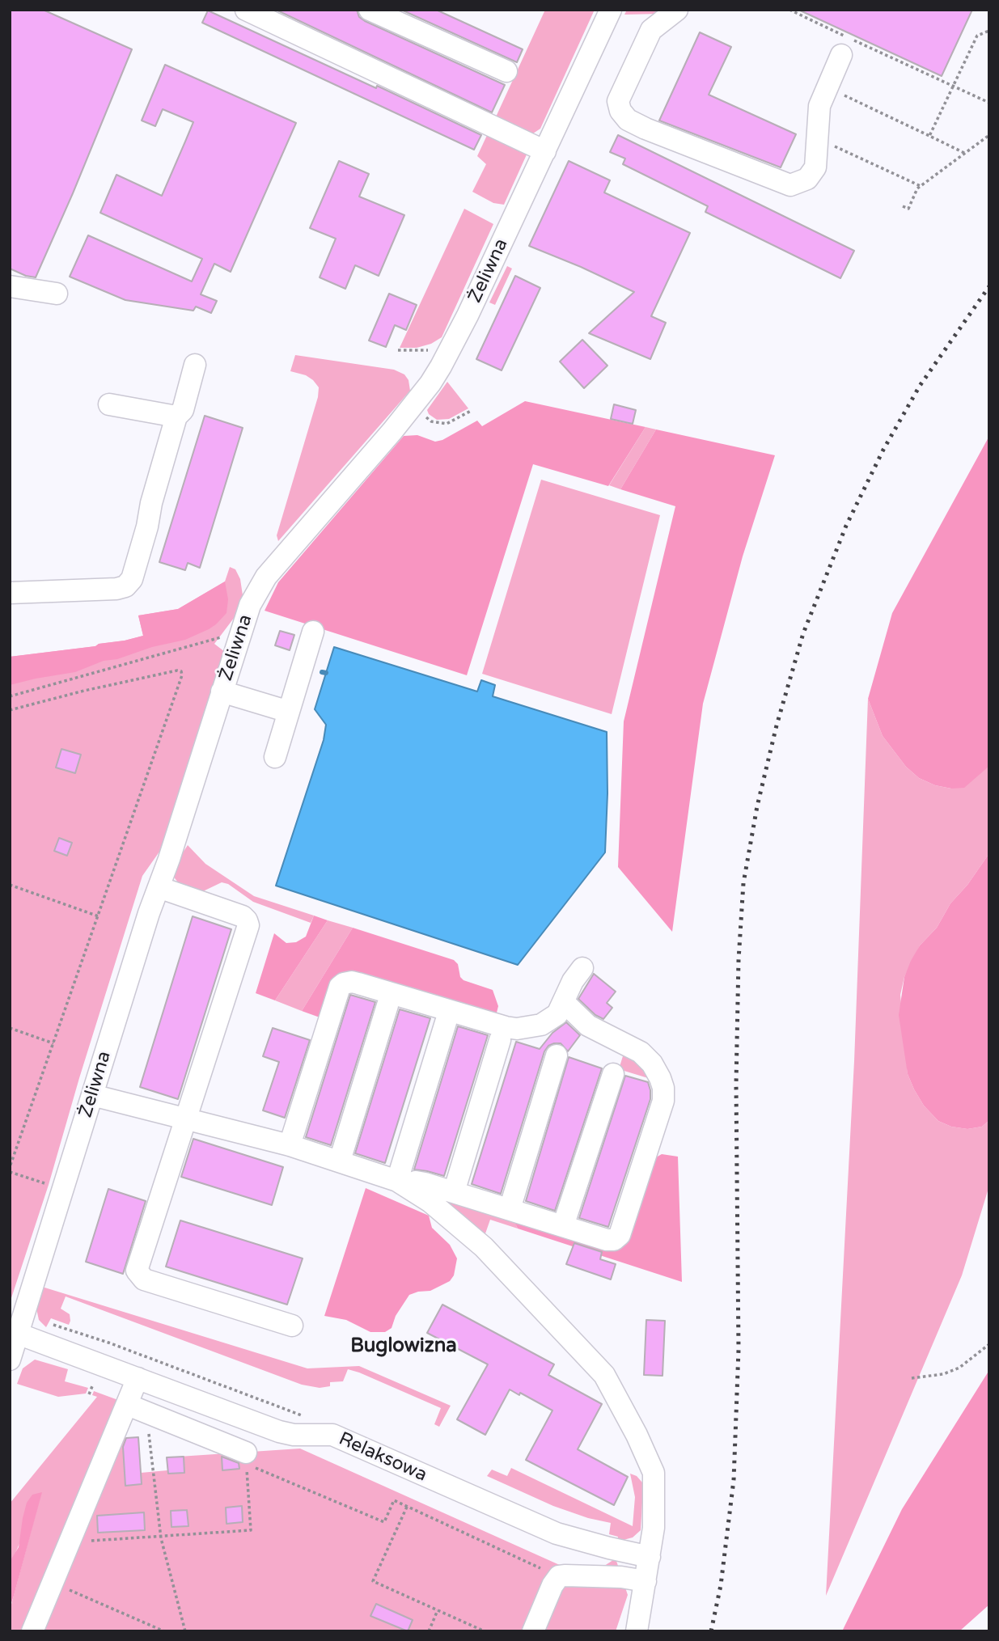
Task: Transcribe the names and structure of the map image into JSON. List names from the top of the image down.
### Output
{
  "streets": {
    "street": ["Żeliwna", "Relaksowa"]
  },
  "crossings": [
    ["Żeliwna", "Relaksowa"]
  ],
  "districts": ["Buglowizna"]
}
